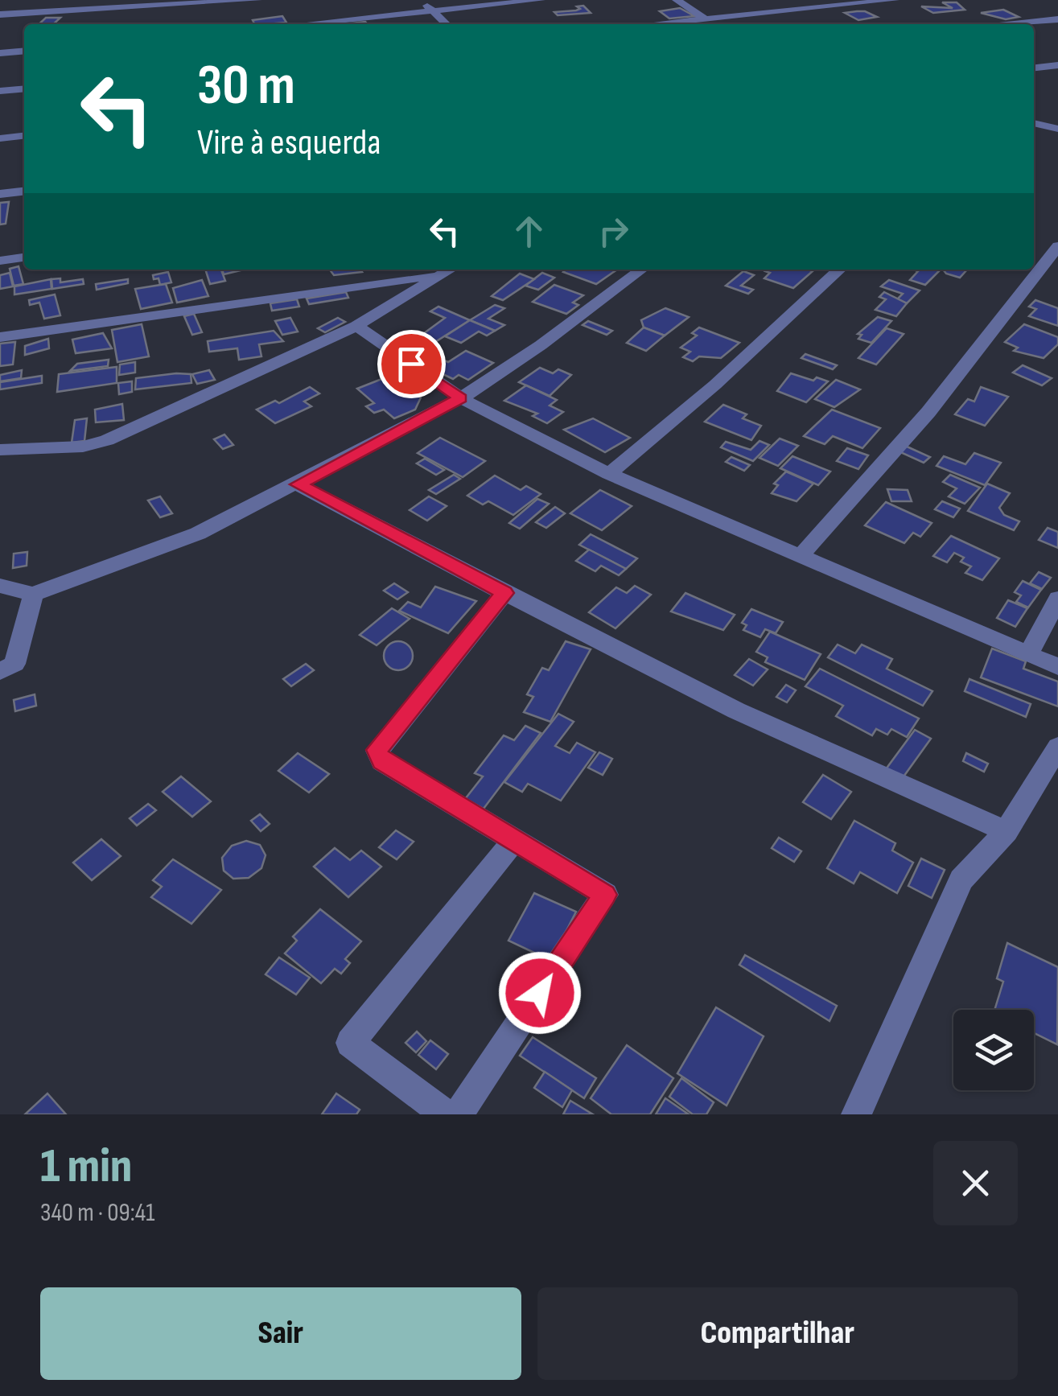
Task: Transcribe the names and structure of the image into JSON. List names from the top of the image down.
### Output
{
  "page": {
    "turn": ["30 m", "Vire à esquerda"],
    "heading": ["1 min", "340 m · 09:41"],
    "buttons": ["Sair", "Compartilhar"]
  }
}
